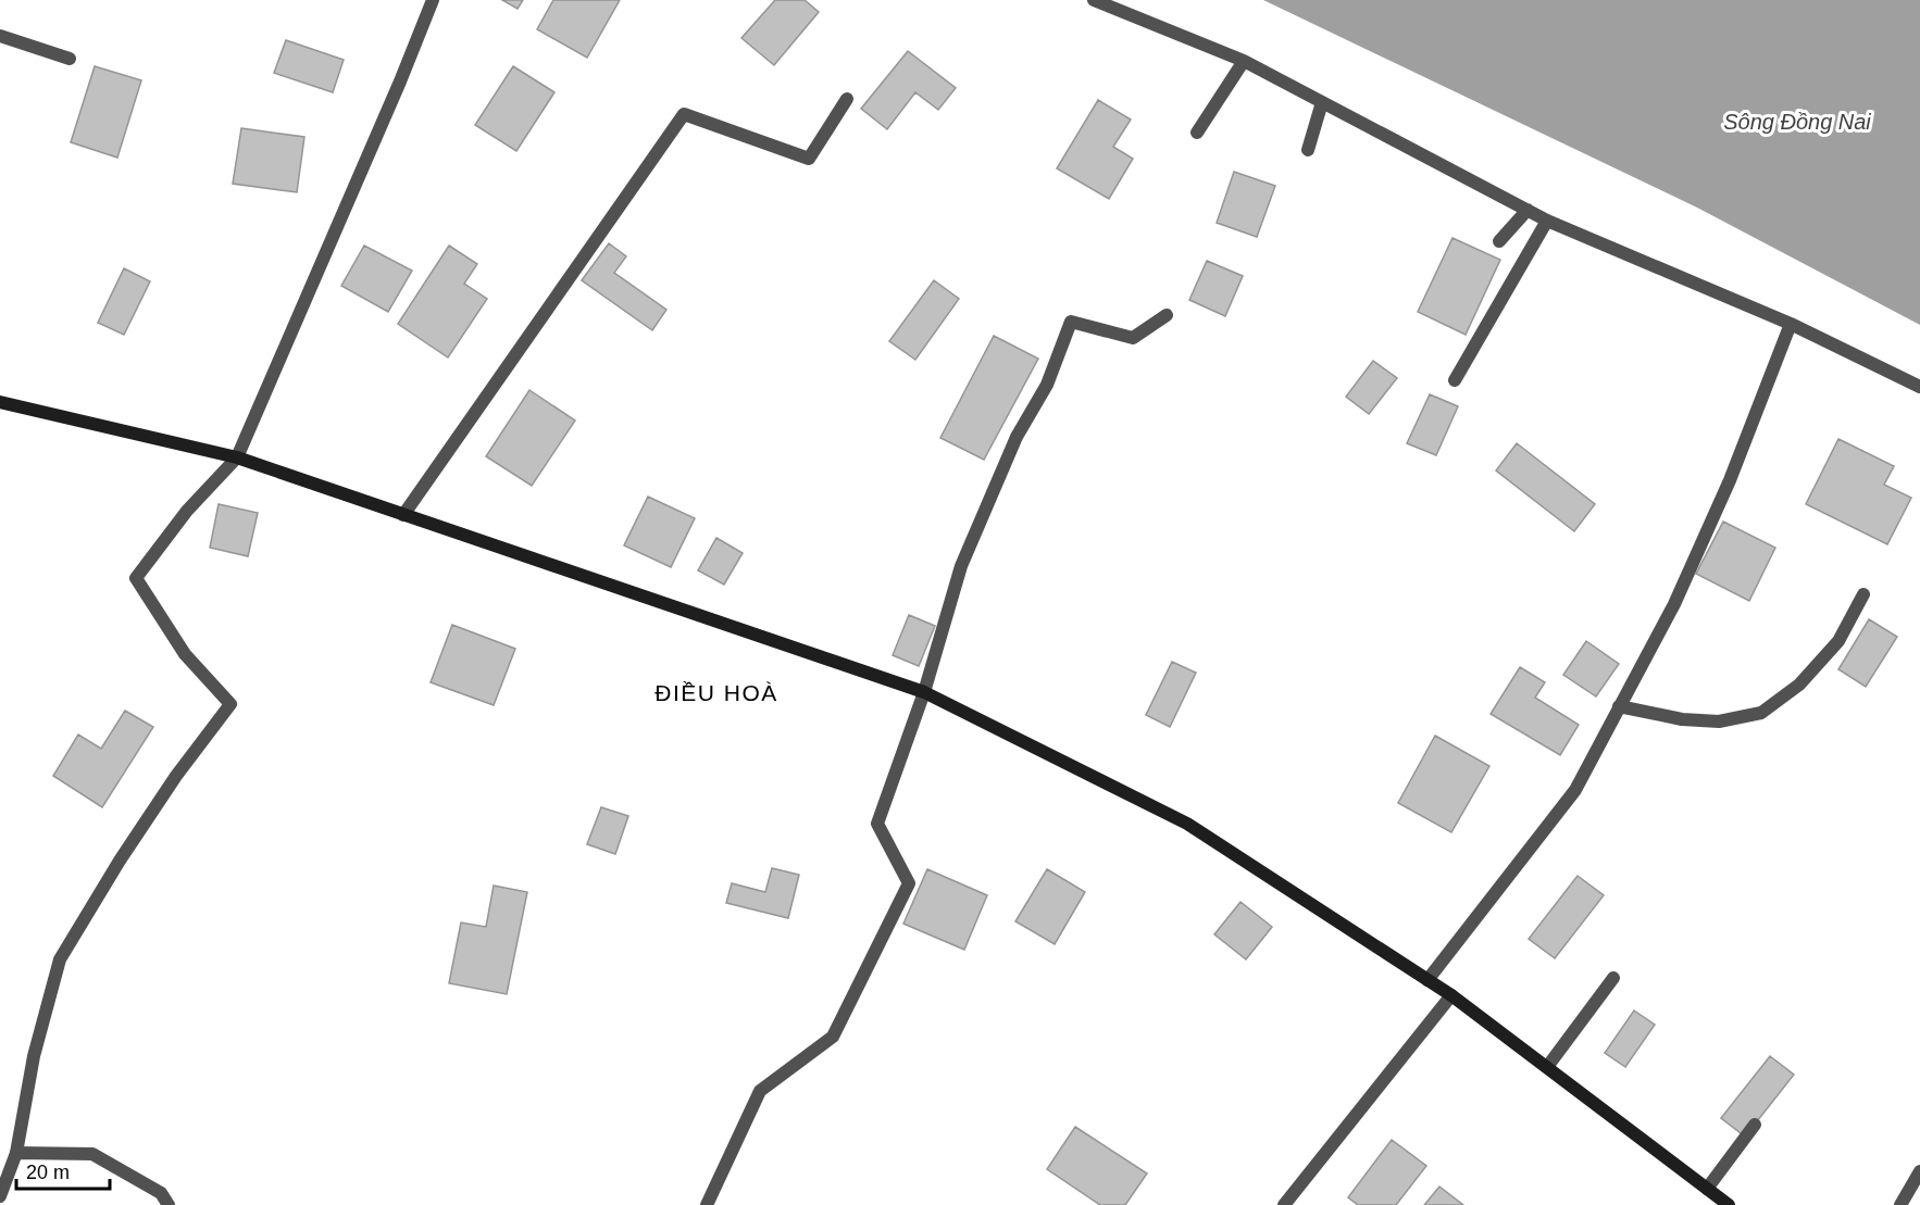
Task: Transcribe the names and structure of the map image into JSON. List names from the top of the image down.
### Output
{
  "districts": ["ĐIỀU HOÀ"],
  "water": ["Sông Đồng Nai"],
  "scale_bar": "20 m"
}
